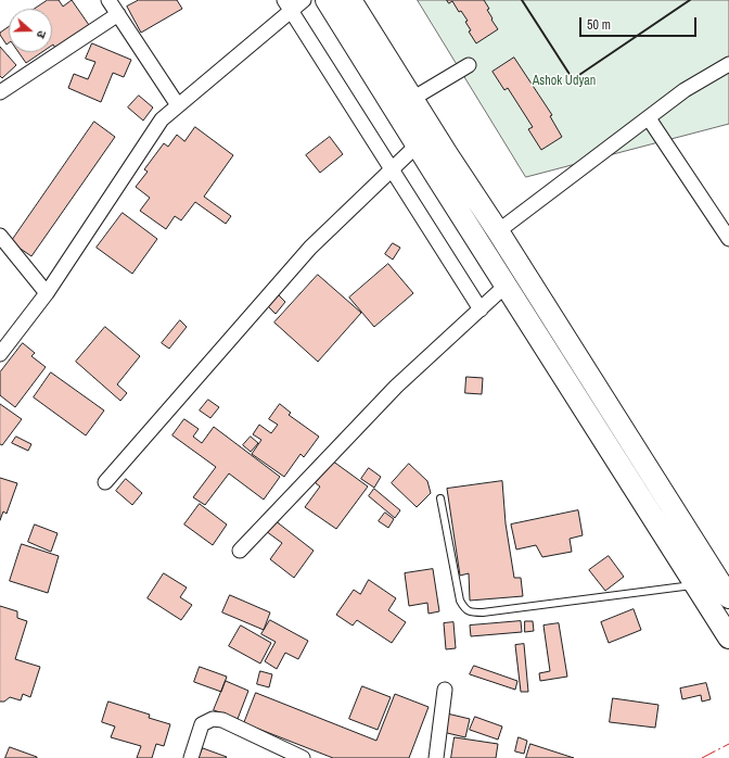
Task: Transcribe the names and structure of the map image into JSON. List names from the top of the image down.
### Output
{
  "parks": ["Ashok Udyan"],
  "scale_bar": "50 m",
  "north": "right"
}
